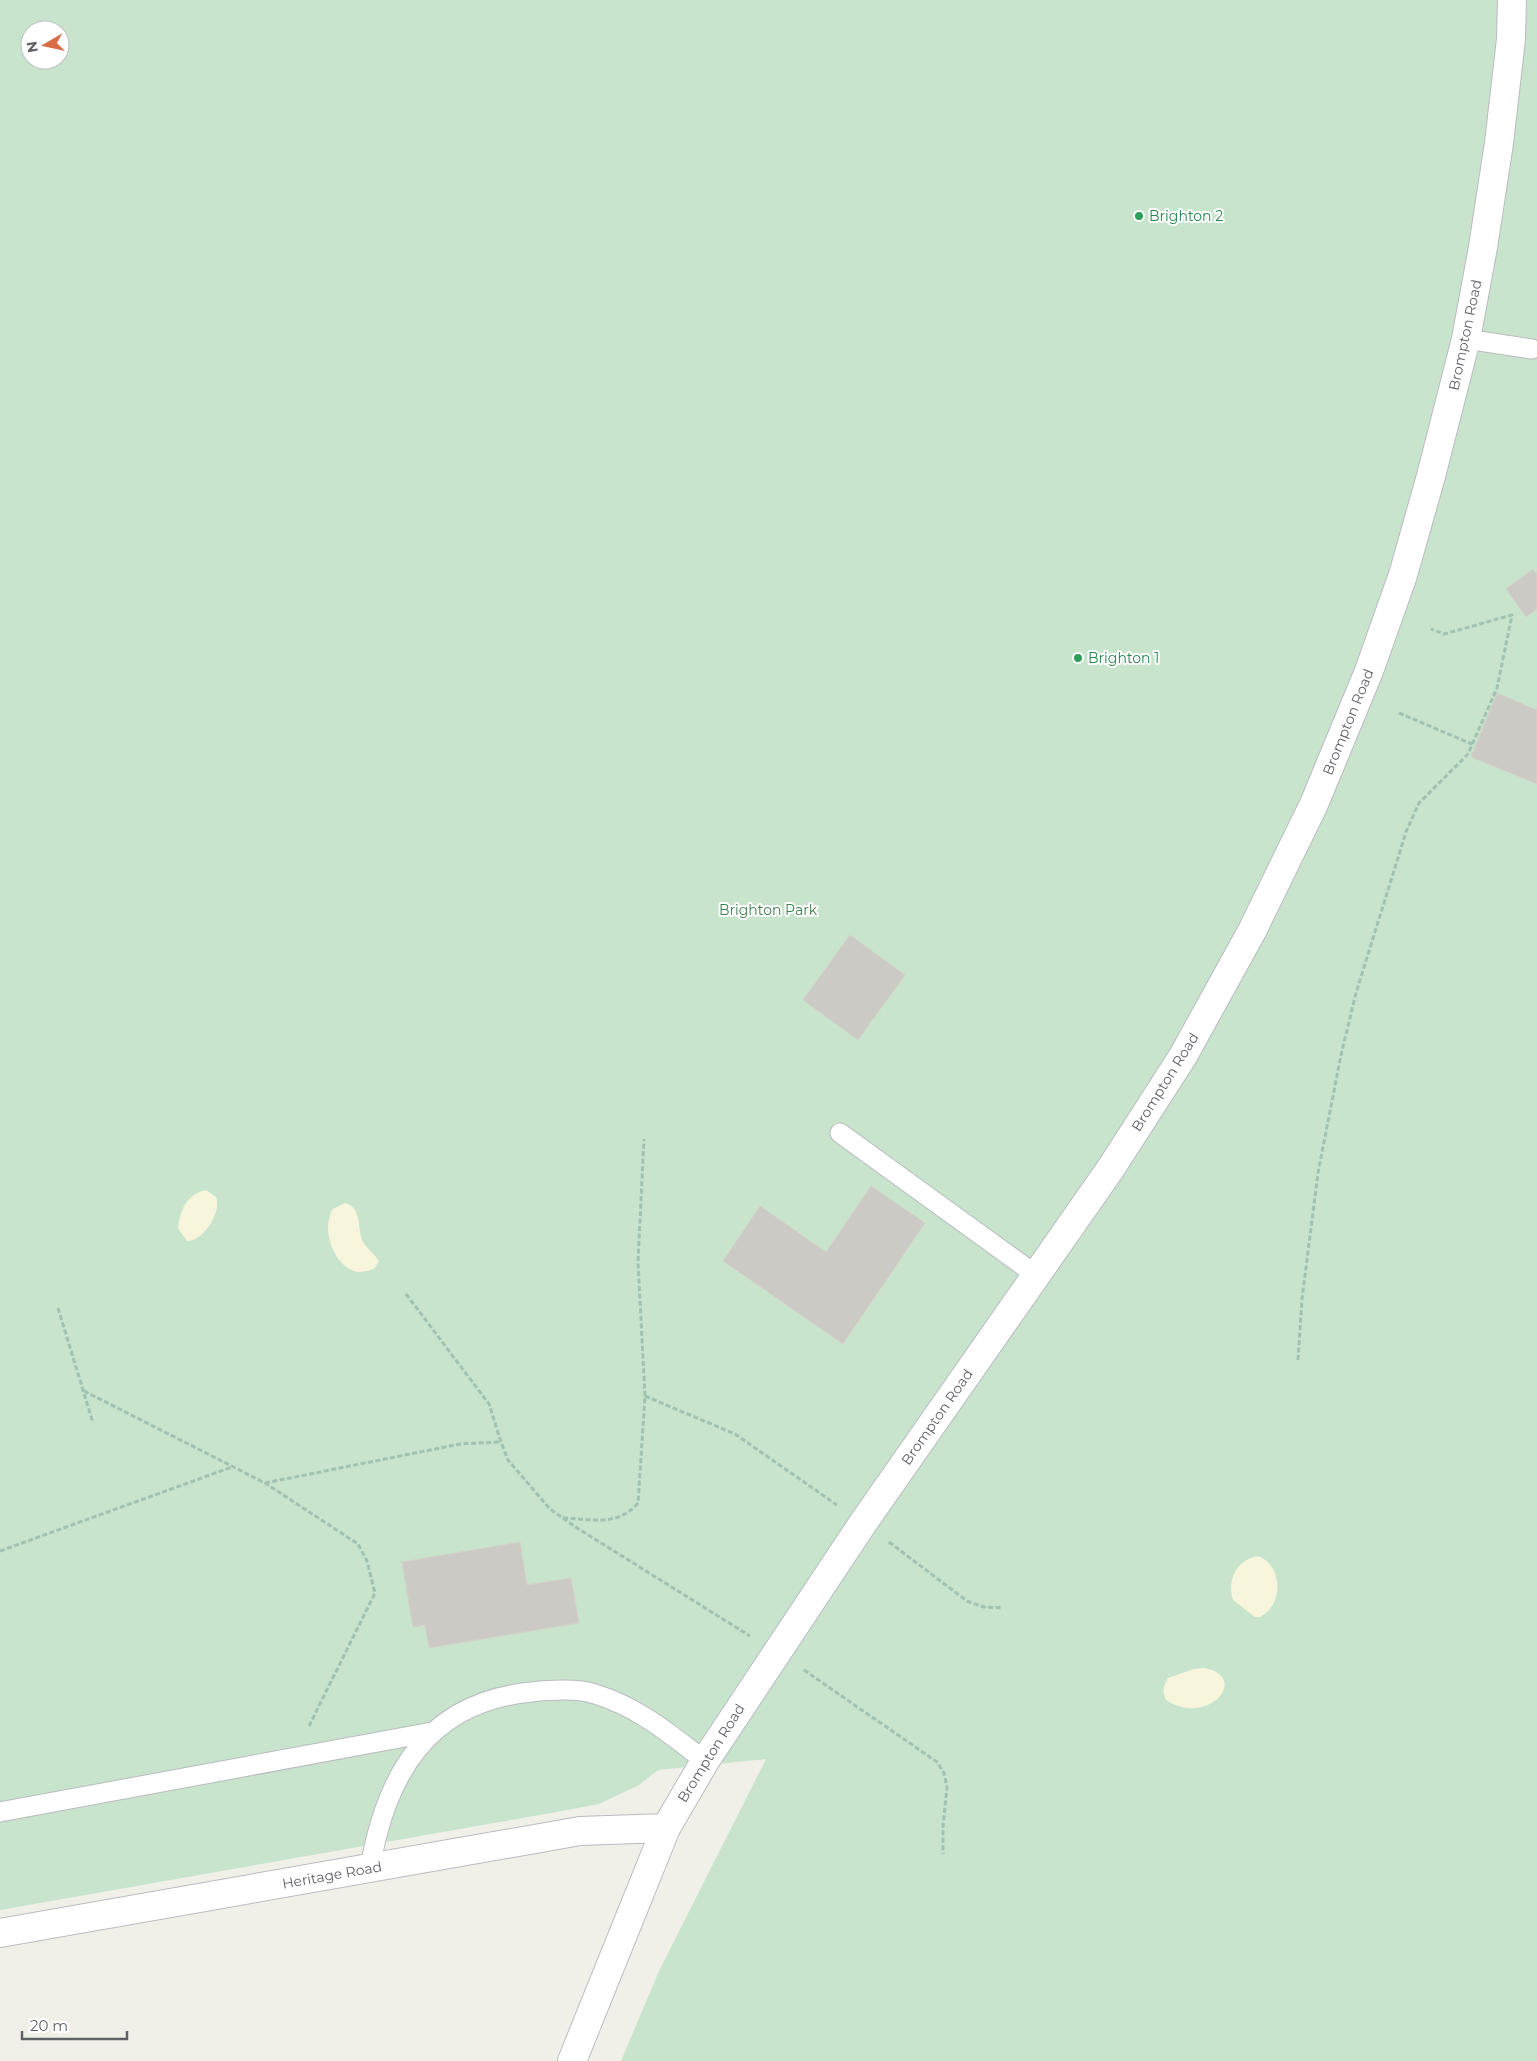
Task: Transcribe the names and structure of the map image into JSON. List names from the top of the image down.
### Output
{
  "streets": {
    "street": ["Brompton Road", "Heritage Road"]
  },
  "crossings": [
    ["Brompton Road", "Heritage Road"]
  ],
  "parks": ["Brighton Park"],
  "places": ["Brighton 2", "Brighton 1"],
  "scale_bar": "20 m",
  "north": "left"
}
